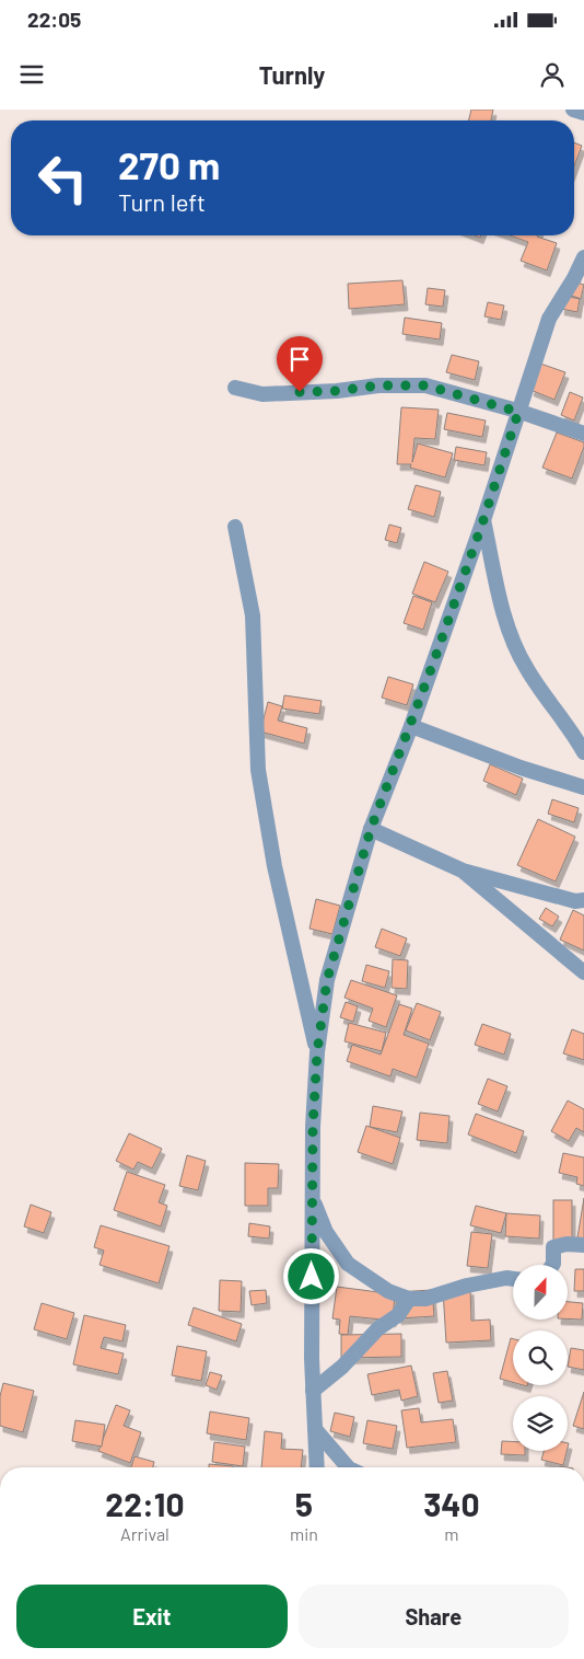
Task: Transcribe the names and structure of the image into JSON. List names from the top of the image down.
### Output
{
  "north": "top",
  "page": {
    "status": "22:05",
    "header": "Turnly",
    "turn": ["270 m", "Turn left"],
    "eta": [
      "22:10",
      "Arrival",
      "5",
      "min",
      "340",
      "m"
    ],
    "buttons": ["Exit", "Share"]
  }
}
